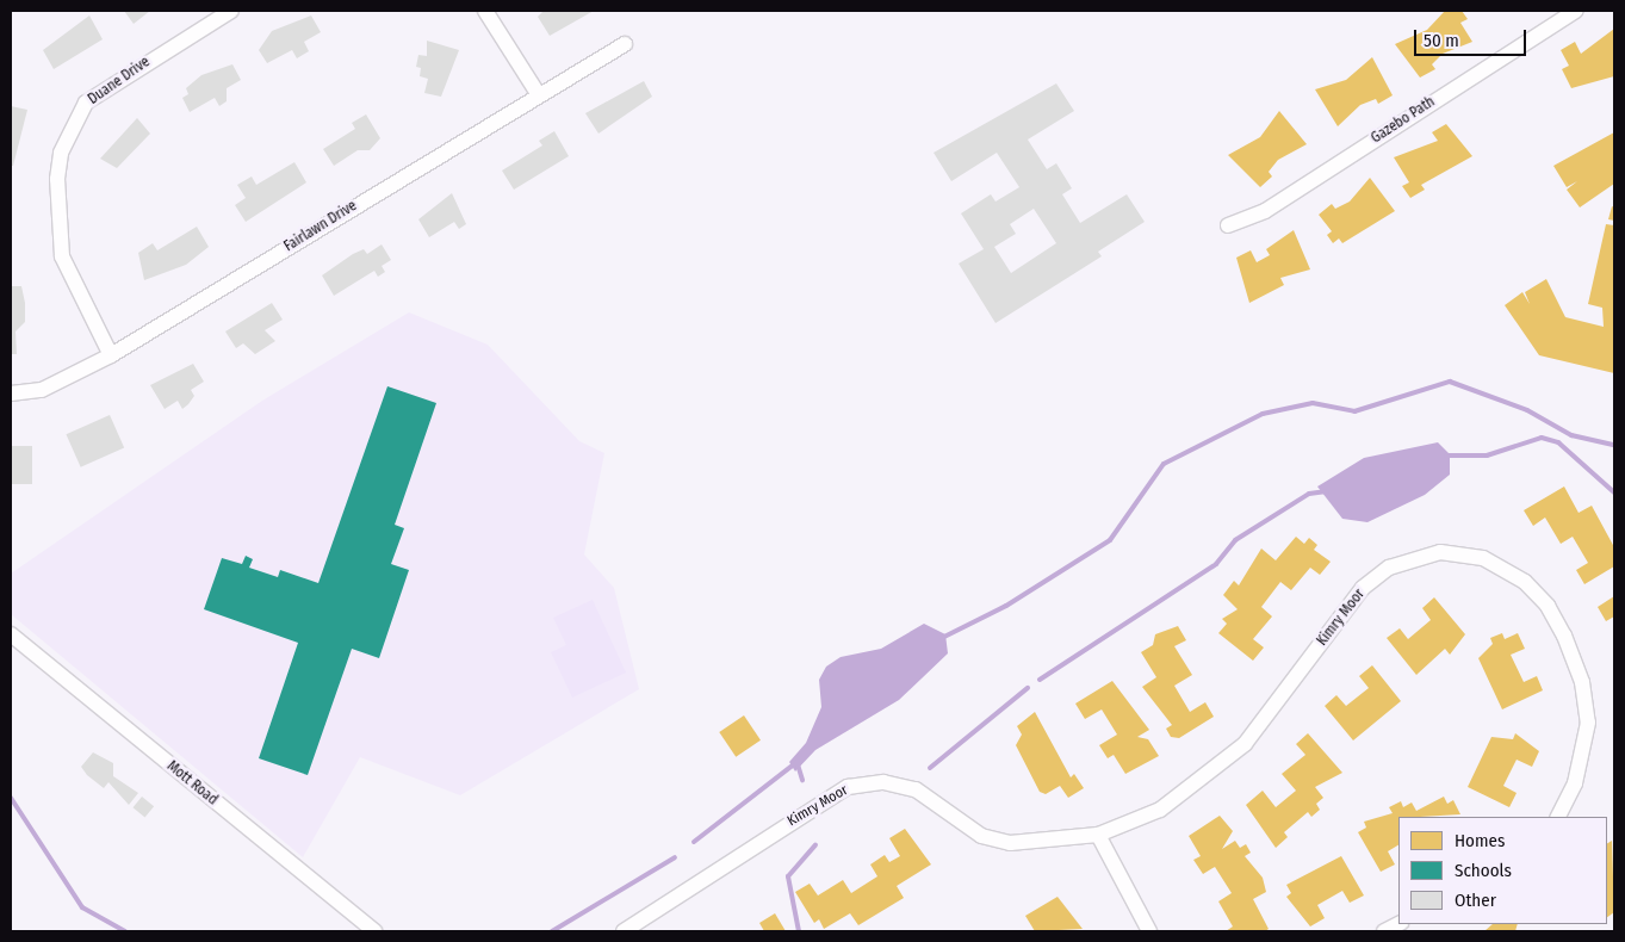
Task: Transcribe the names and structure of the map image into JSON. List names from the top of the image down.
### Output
{
  "streets": {
    "street": [
      "Duane Drive",
      "Gazebo Path",
      "Fairlawn Drive",
      "Kimry Moor",
      "Mott Road"
    ]
  },
  "crossings": [
    ["Duane Drive", "Fairlawn Drive"]
  ],
  "legend": ["Homes", "Schools", "Other"],
  "scale_bar": "50 m"
}
